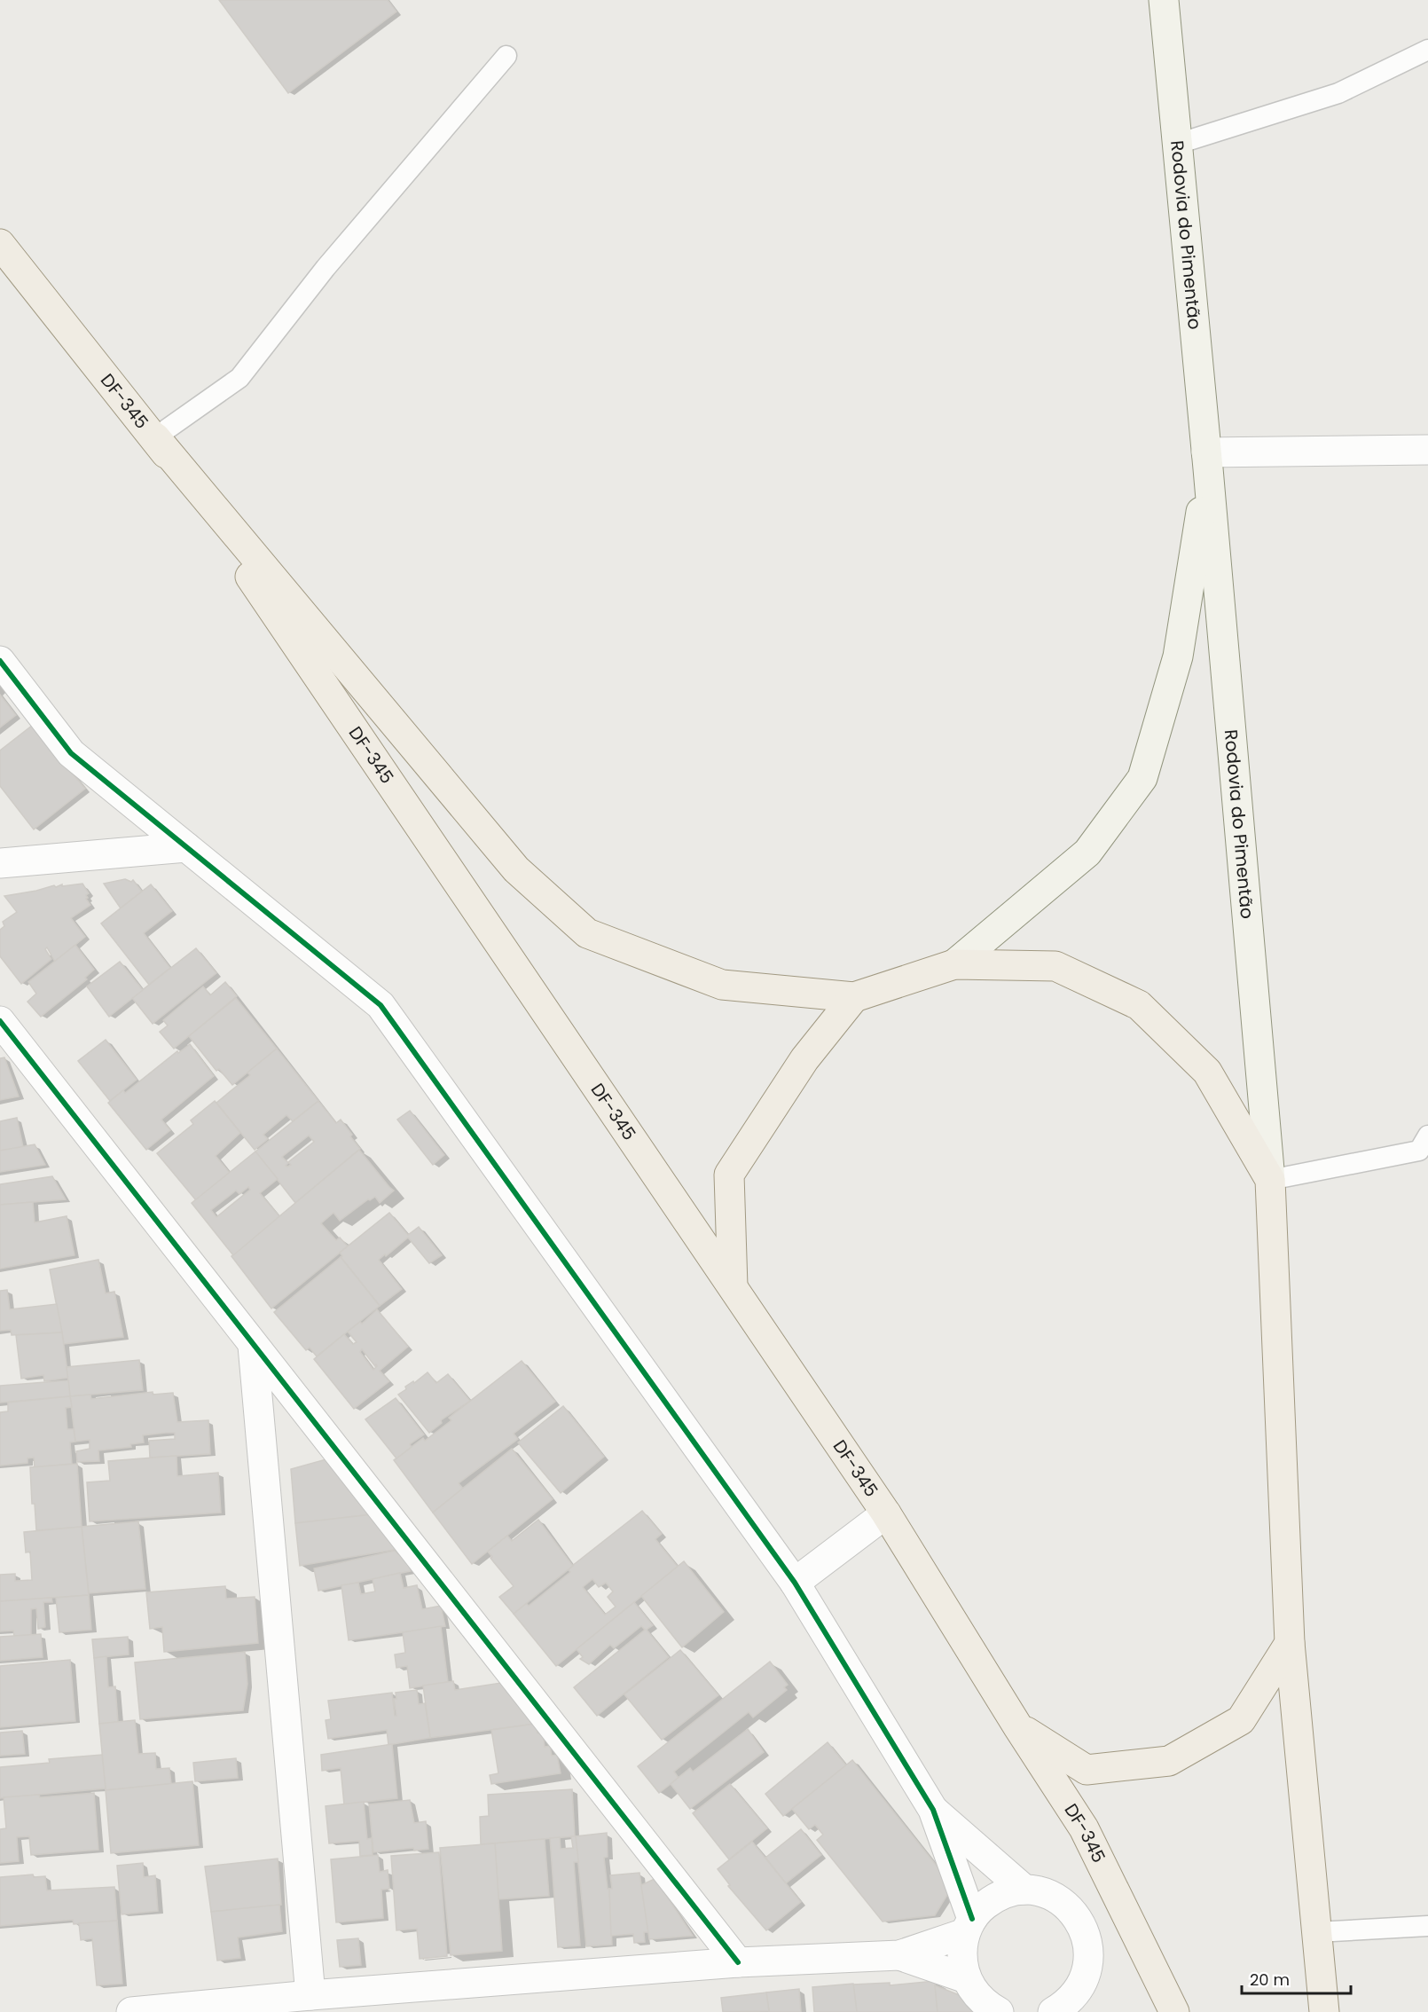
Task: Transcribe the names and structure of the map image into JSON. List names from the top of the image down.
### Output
{
  "streets": {
    "main road": ["Rodovia do Pimentão", "DF-345"]
  },
  "scale_bar": "20 m"
}
